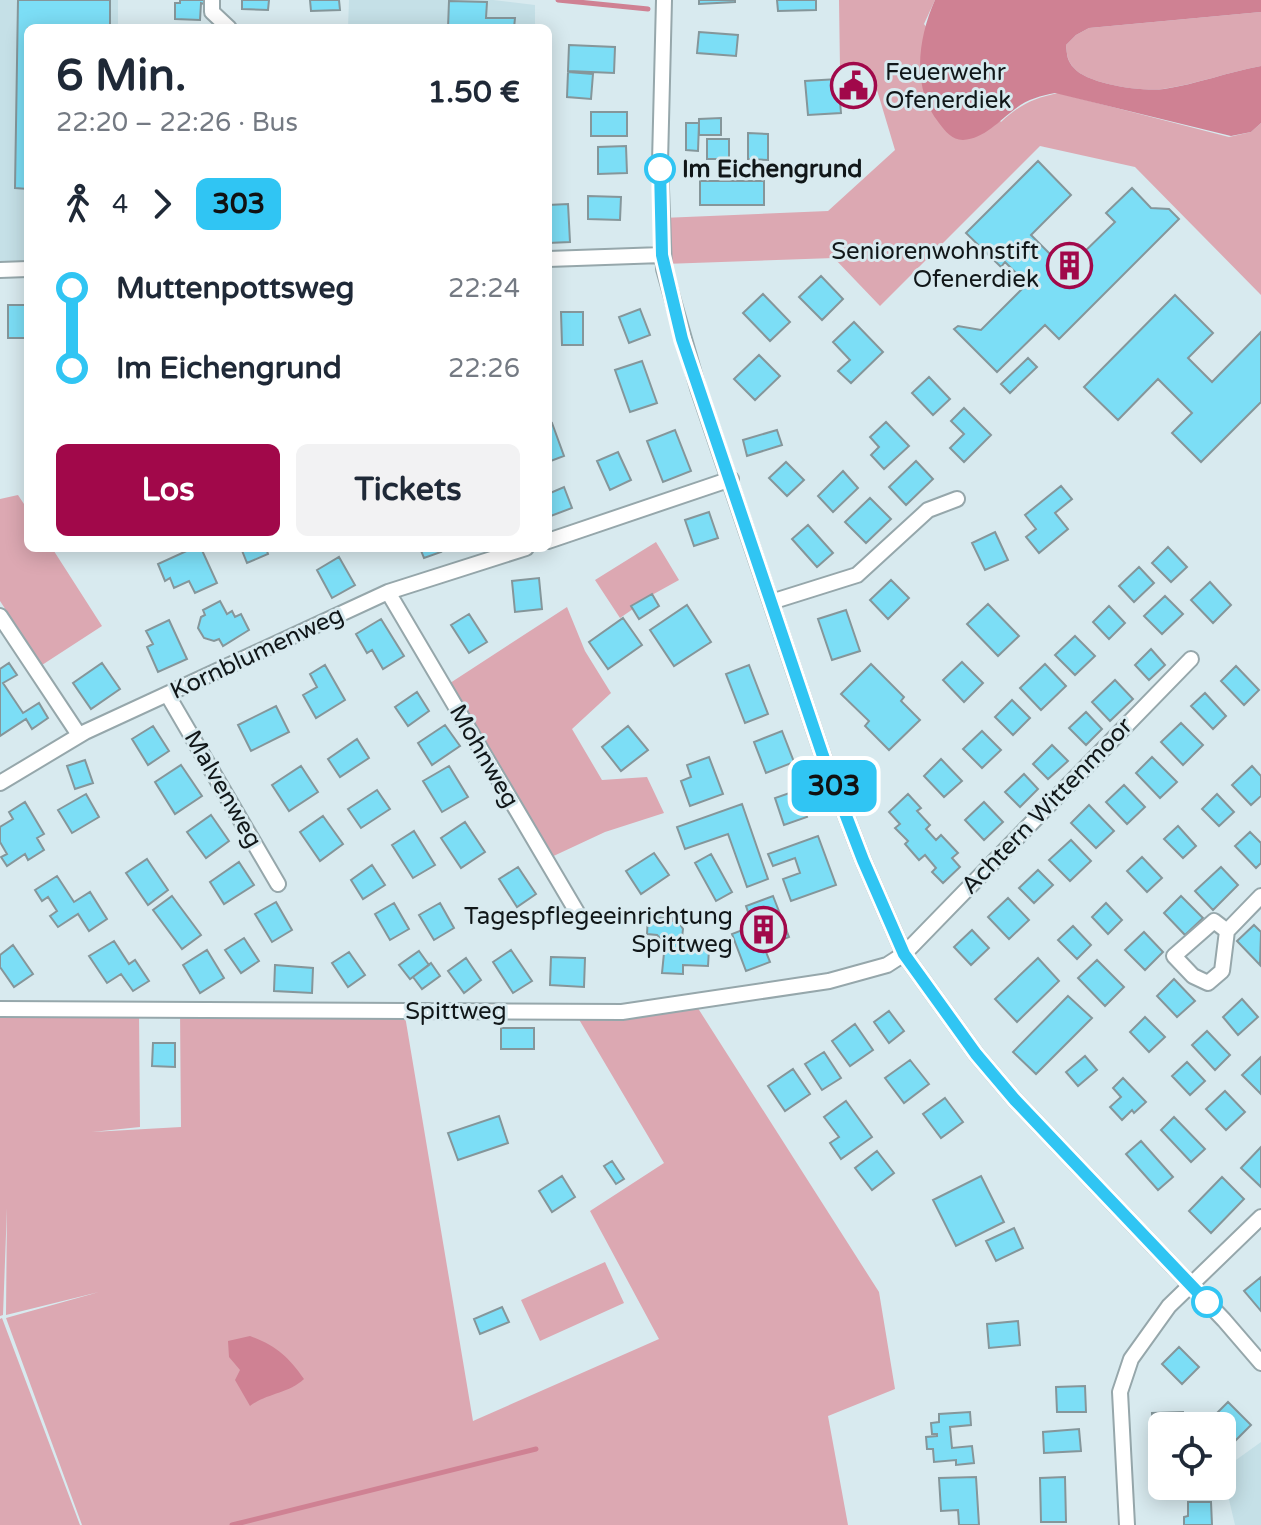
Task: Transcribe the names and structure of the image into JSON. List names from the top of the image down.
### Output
{
  "streets": {
    "street": [
      "Kornblumenweg",
      "Mohnweg",
      "Malvenweg",
      "Achtern Wittenmoor",
      "Spittweg"
    ]
  },
  "crossings": [
    ["Kornblumenweg", "Mohnweg"],
    ["Kornblumenweg", "Malvenweg"],
    ["Achtern Wittenmoor", "Spittweg"]
  ],
  "places": {
    "public building": ["Feuerwehr Ofenerdiek"],
    "other": ["Im Eichengrund"],
    "building": ["Seniorenwohnstift Ofenerdiek", "Tagespflegeeinrichtung Spittweg"]
  },
  "lines": ["bus line 303"],
  "page": {
    "on_map": "303",
    "heading": ["6 Min.", "22:20 – 22:26 · Bus", "1.50 €"],
    "legs": ["4", "303"],
    "list": [
      {
        "name": "Muttenpottsweg",
        "value": "22:24"
      },
      {
        "name": "Im Eichengrund",
        "value": "22:26"
      }
    ],
    "buttons": ["Los", "Tickets"]
  }
}
